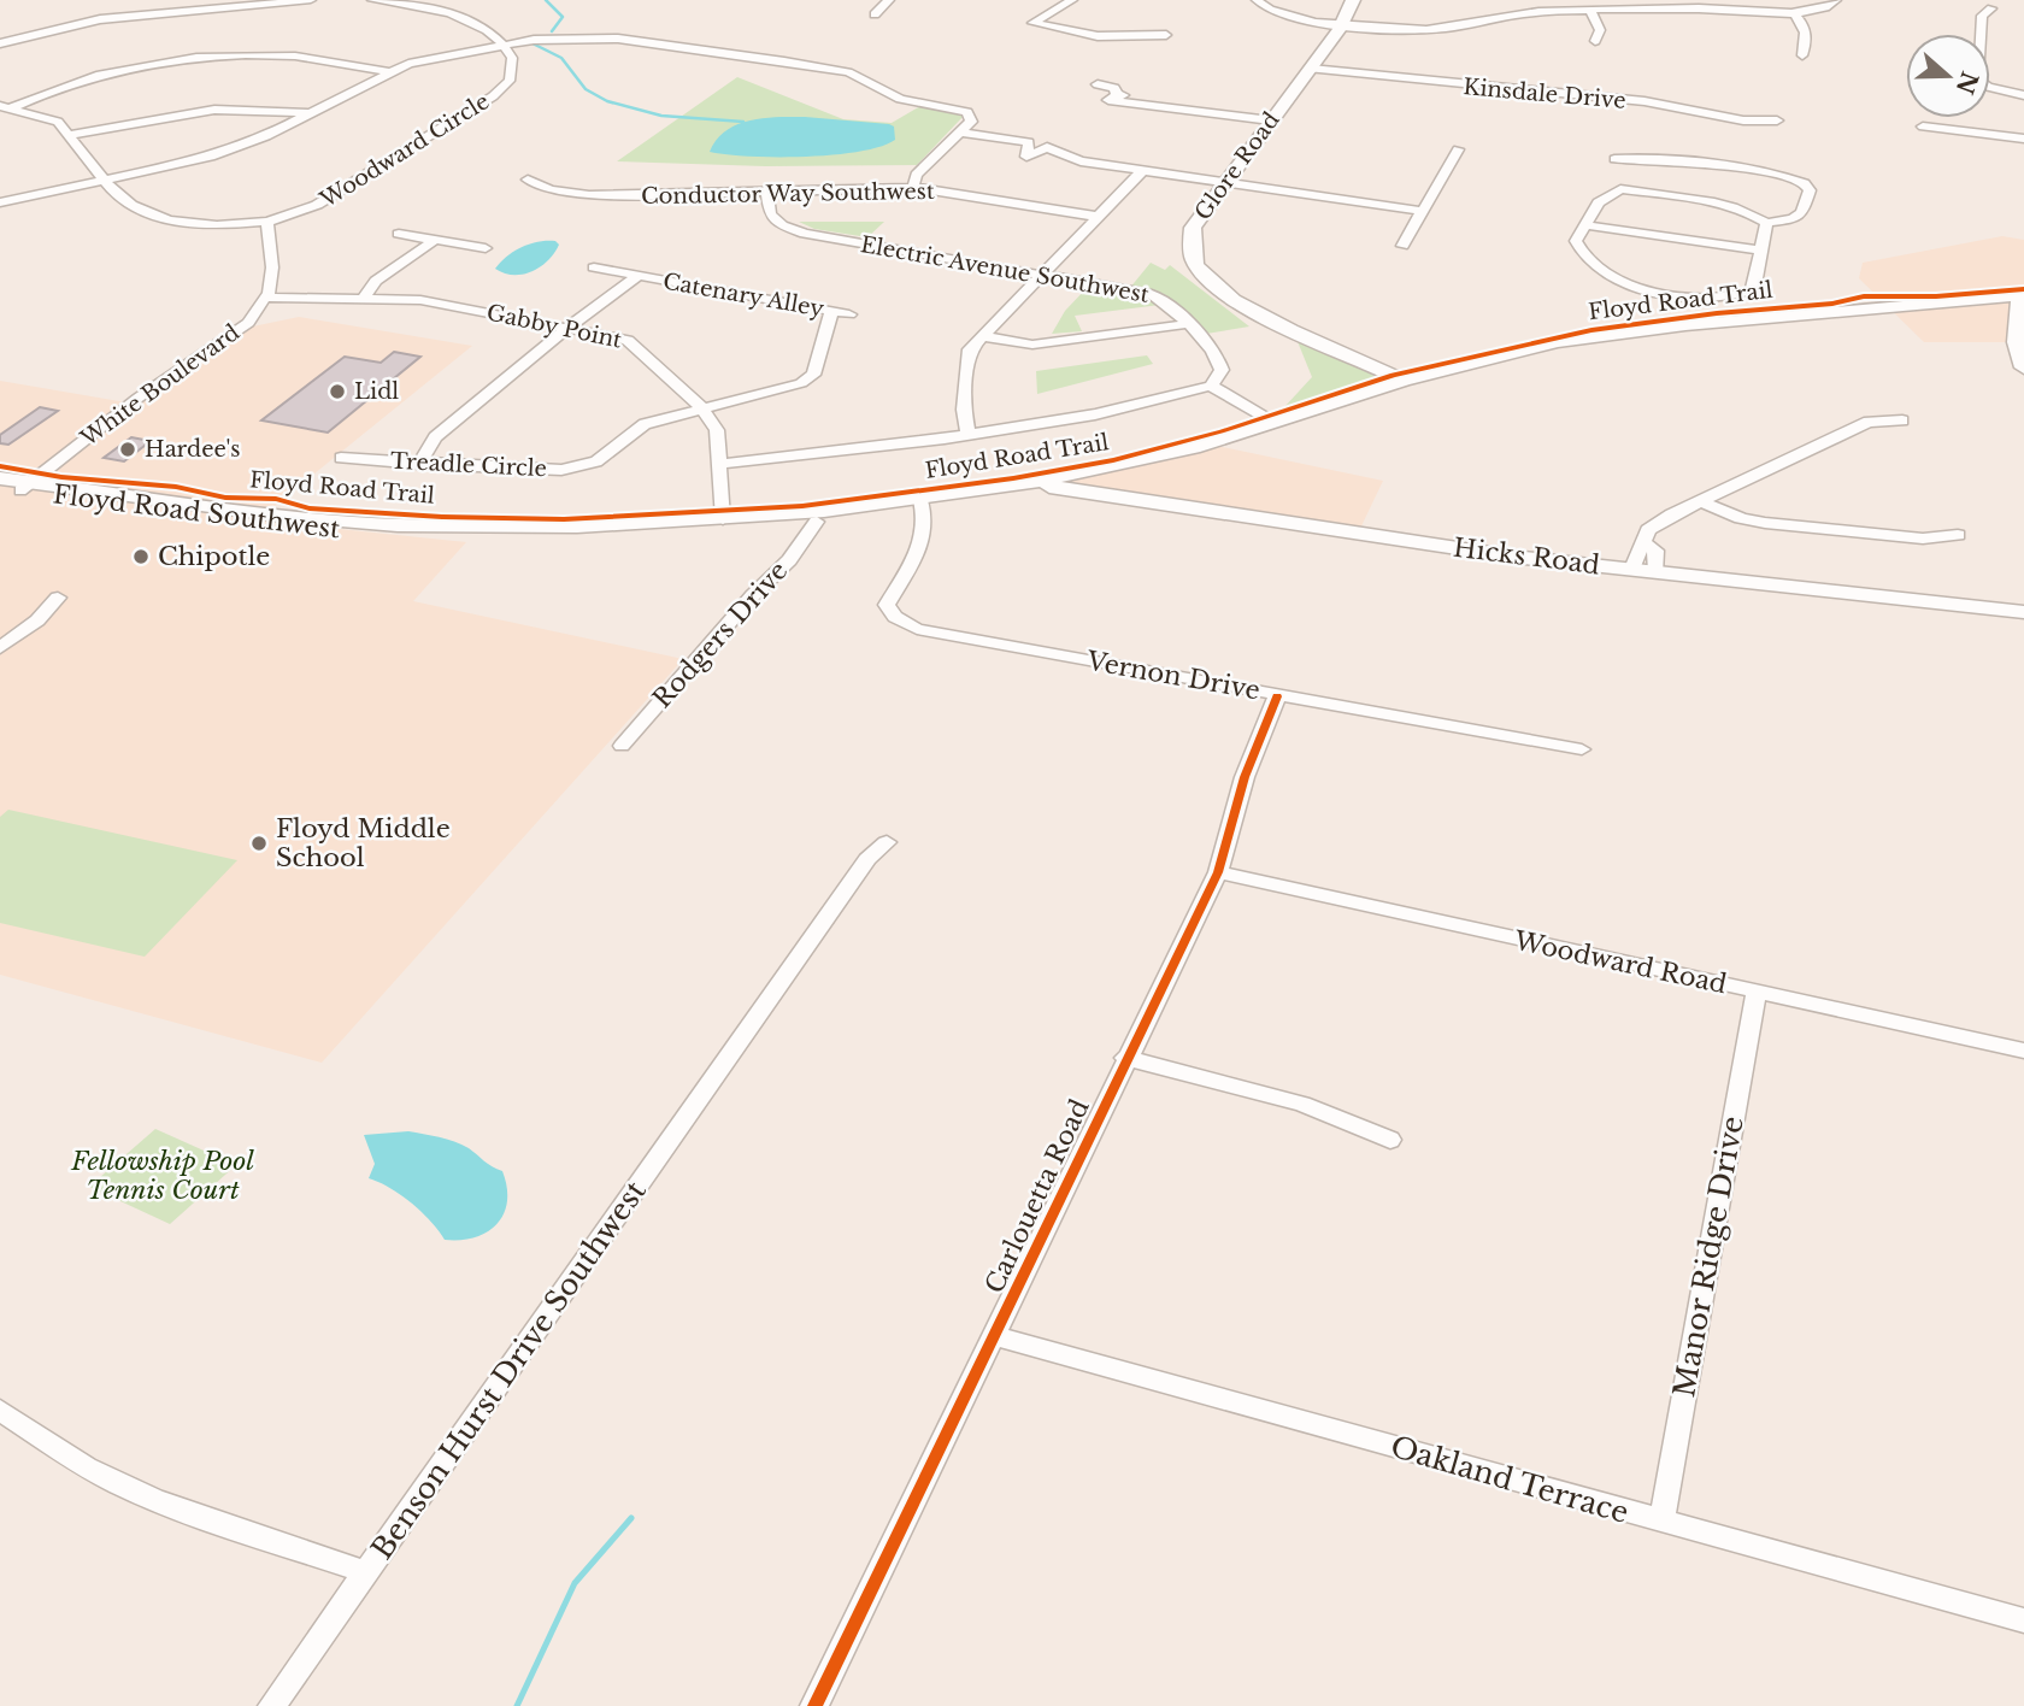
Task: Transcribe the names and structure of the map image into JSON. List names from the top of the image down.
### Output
{
  "streets": {
    "main road": ["Glore Road", "Floyd Road Southwest", "Hicks Road"],
    "street": [
      "Kinsdale Drive",
      "Woodward Circle",
      "Conductor Way Southwest",
      "Electric Avenue Southwest",
      "Catenary Alley",
      "Gabby Point",
      "White Boulevard",
      "Treadle Circle",
      "Rodgers Drive",
      "Vernon Drive",
      "Woodward Road",
      "Carlouetta Road",
      "Manor Ridge Drive",
      "Benson Hurst Drive Southwest",
      "Oakland Terrace"
    ],
    "cycle path": ["Floyd Road Trail"]
  },
  "crossings": [
    ["Kinsdale Drive", "Glore Road"],
    ["Glore Road", "Floyd Road Southwest"],
    ["Conductor Way Southwest", "Electric Avenue Southwest"],
    ["Catenary Alley", "Treadle Circle"],
    ["Gabby Point", "White Boulevard"],
    ["Gabby Point", "Treadle Circle"],
    ["Gabby Point", "Floyd Road Southwest"],
    ["White Boulevard", "Floyd Road Southwest"],
    ["Floyd Road Southwest", "Hicks Road"],
    ["Floyd Road Southwest", "Rodgers Drive"],
    ["Floyd Road Southwest", "Vernon Drive"],
    ["Vernon Drive", "Carlouetta Road"],
    ["Woodward Road", "Carlouetta Road"],
    ["Woodward Road", "Manor Ridge Drive"],
    ["Carlouetta Road", "Oakland Terrace"],
    ["Manor Ridge Drive", "Oakland Terrace"]
  ],
  "parks": ["Fellowship Pool Tennis Court"],
  "places": [
    "Lidl",
    "Hardee's",
    "Chipotle",
    "Floyd Middle School"
  ],
  "north": "right"
}
